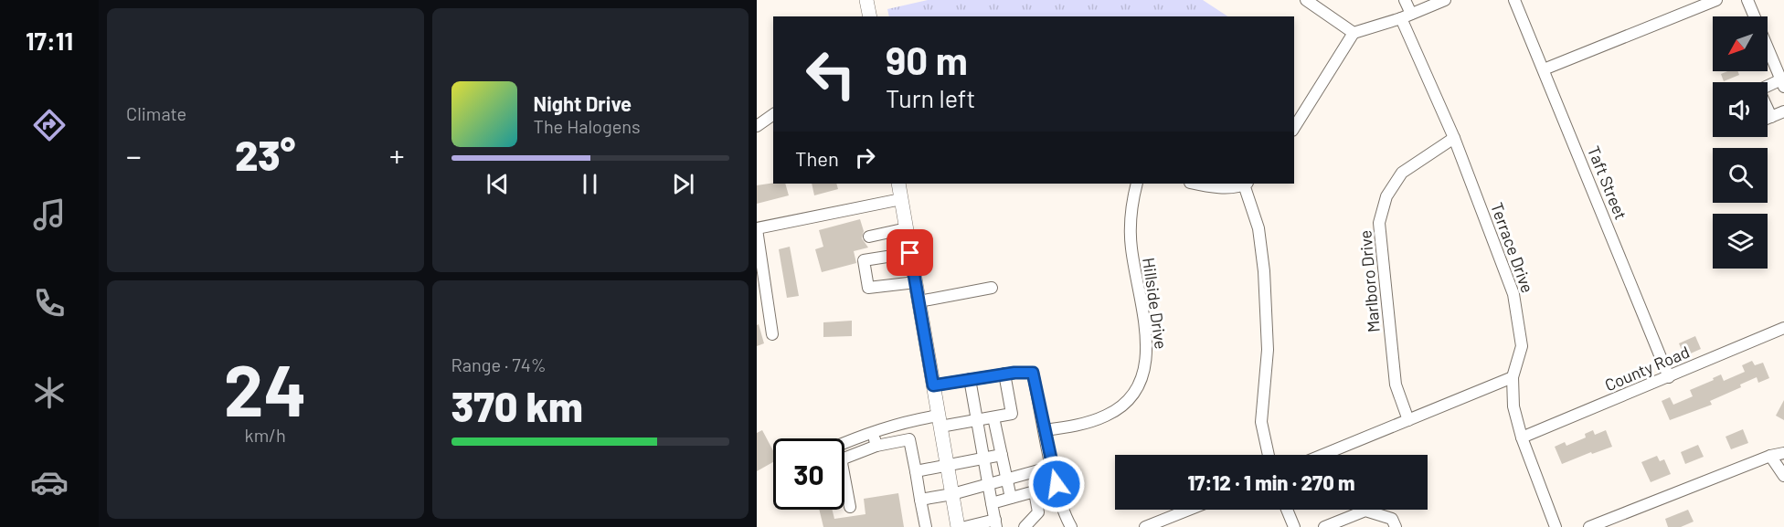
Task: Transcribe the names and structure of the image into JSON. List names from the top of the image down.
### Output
{
  "streets": {
    "street": [
      "Taft Street",
      "Terrace Drive",
      "Marlboro Drive",
      "Hillside Drive",
      "County Road"
    ]
  },
  "crossings": [
    ["Taft Street", "County Road"],
    ["Terrace Drive", "Marlboro Drive"],
    ["Terrace Drive", "County Road"]
  ],
  "north": "bottom left",
  "page": {
    "tabs": "17:11",
    "tile": [
      "Climate",
      ["24", "km/h"],
      ["Range · 74%", "370 km"]
    ],
    "turn": ["90 m", "Turn left"],
    "song": ["Night Drive", "The Halogens"],
    "then": "Then",
    "heat": ["−", "23°", "+"],
    "limit": "30",
    "trip": "17:12 · 1 min · 270 m"
  }
}
